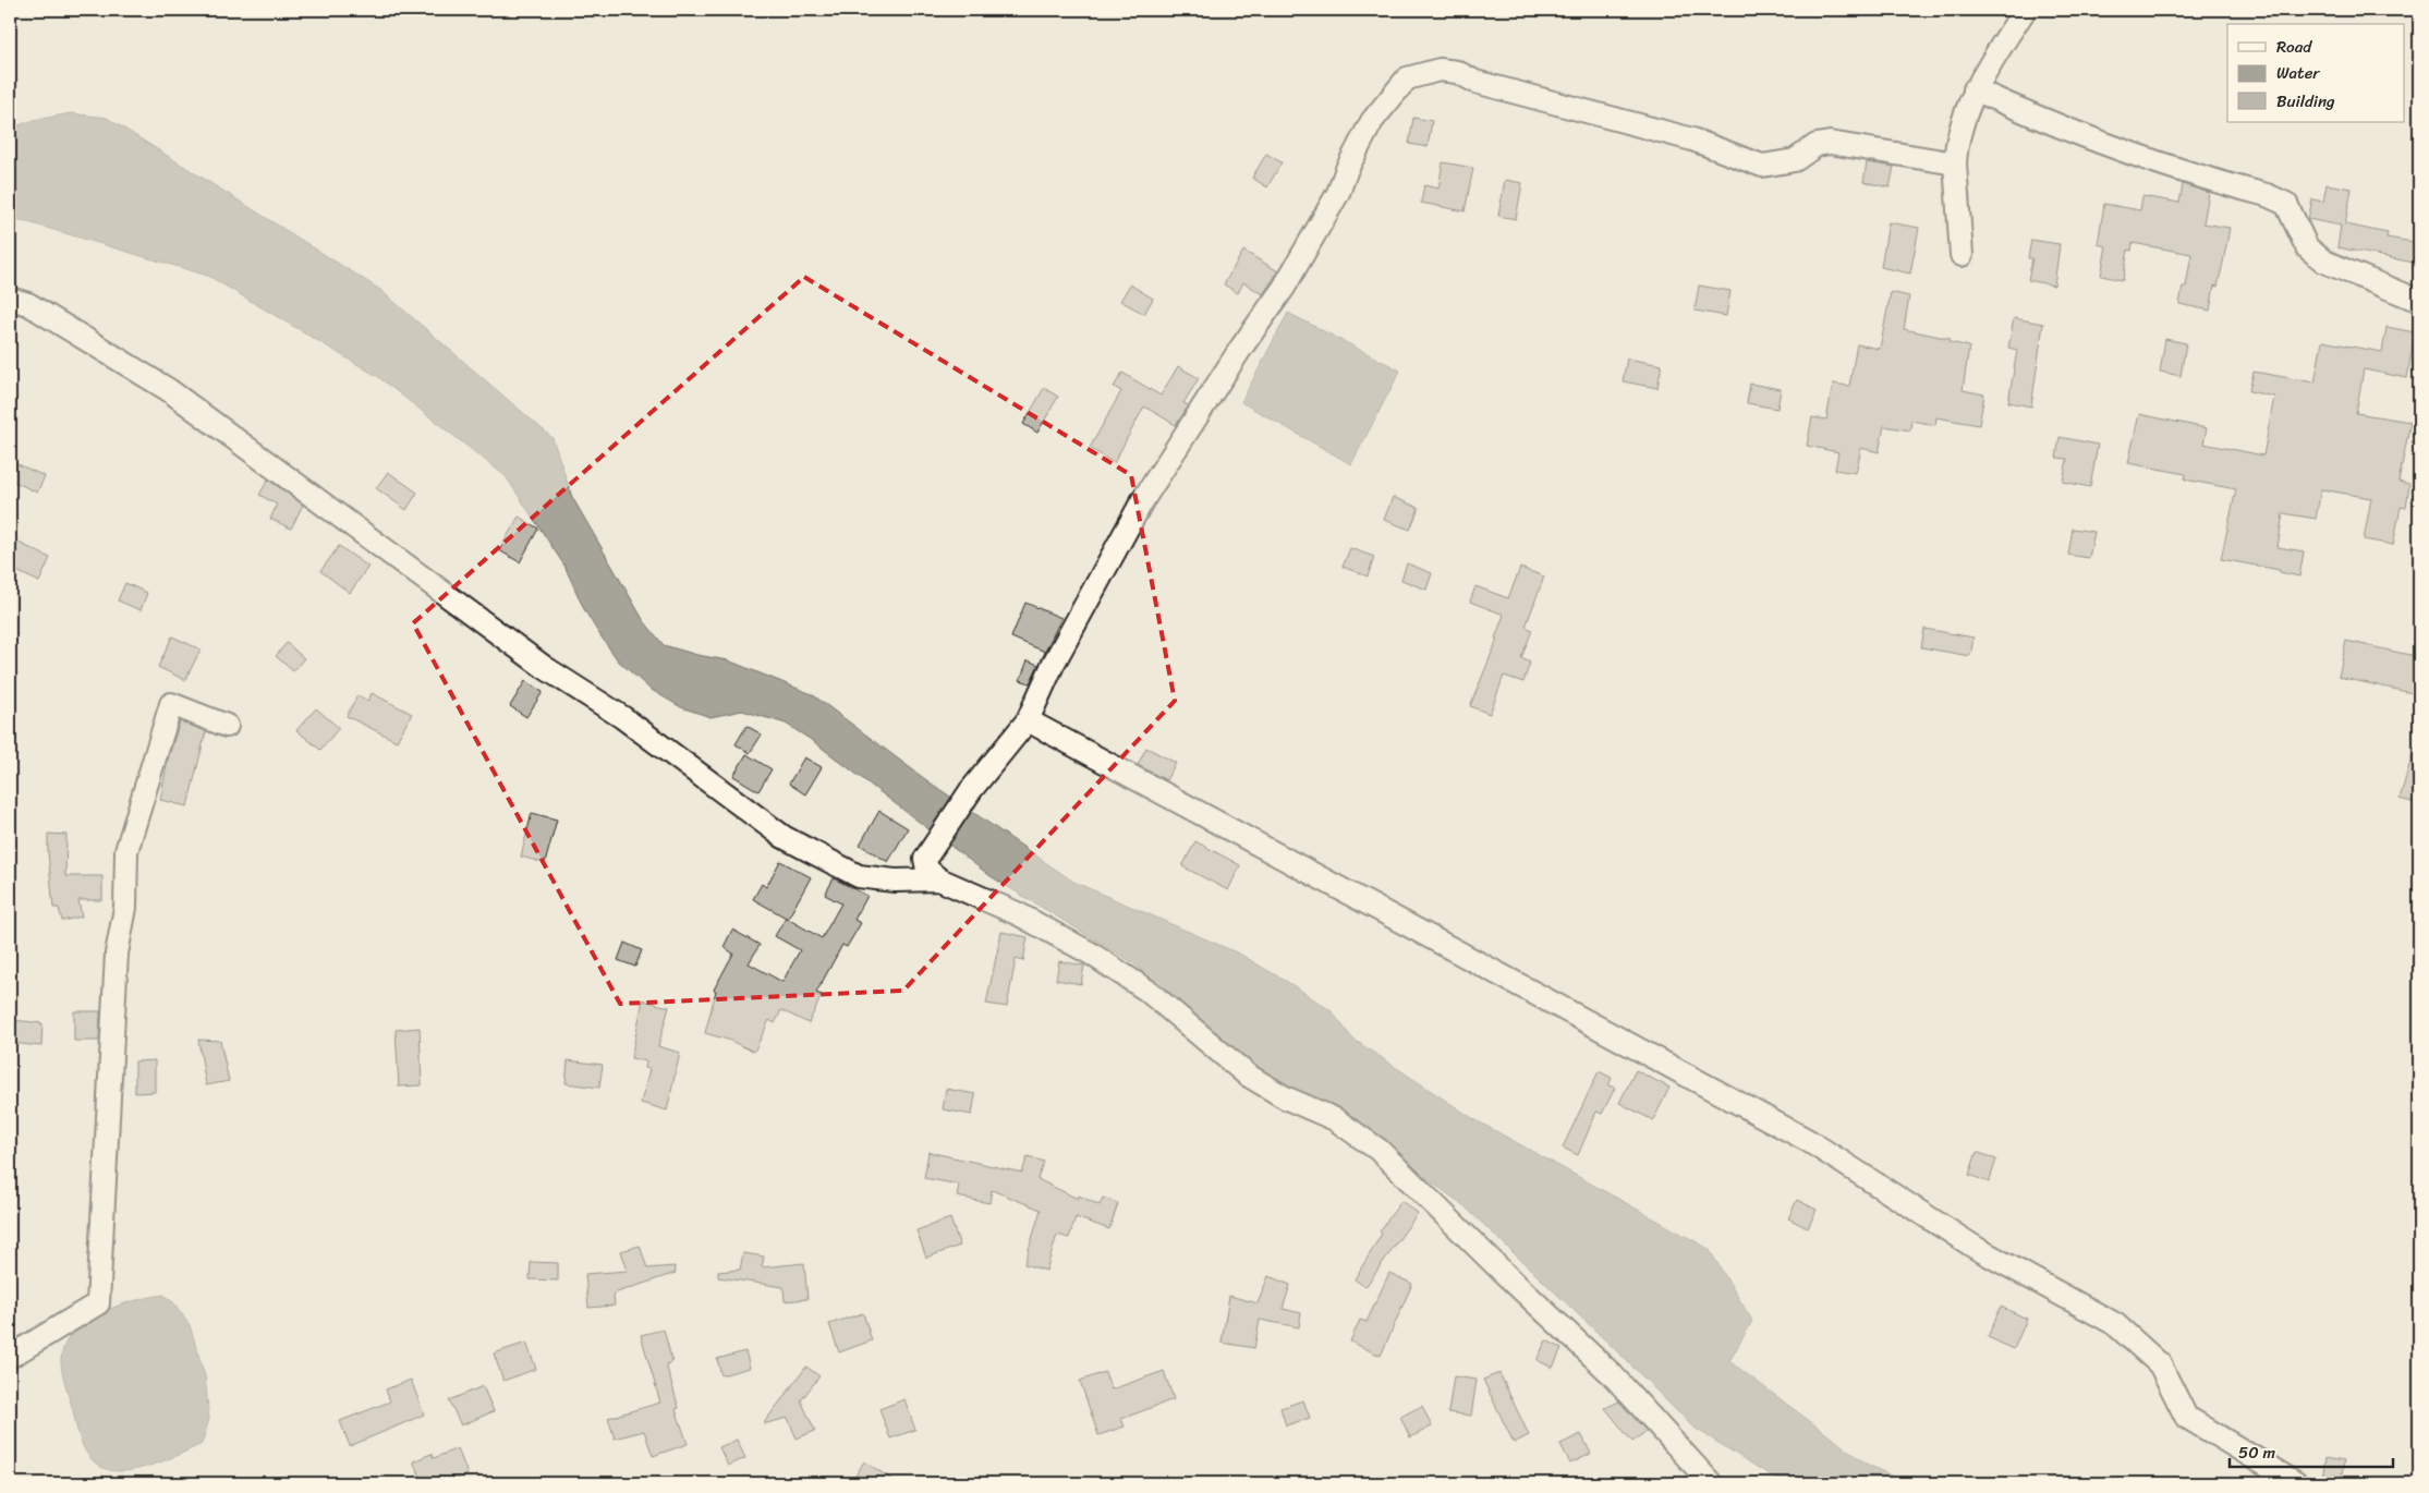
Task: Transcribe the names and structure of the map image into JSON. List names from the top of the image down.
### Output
{
  "legend": ["Road", "Water", "Building"],
  "scale_bar": "50 m"
}
